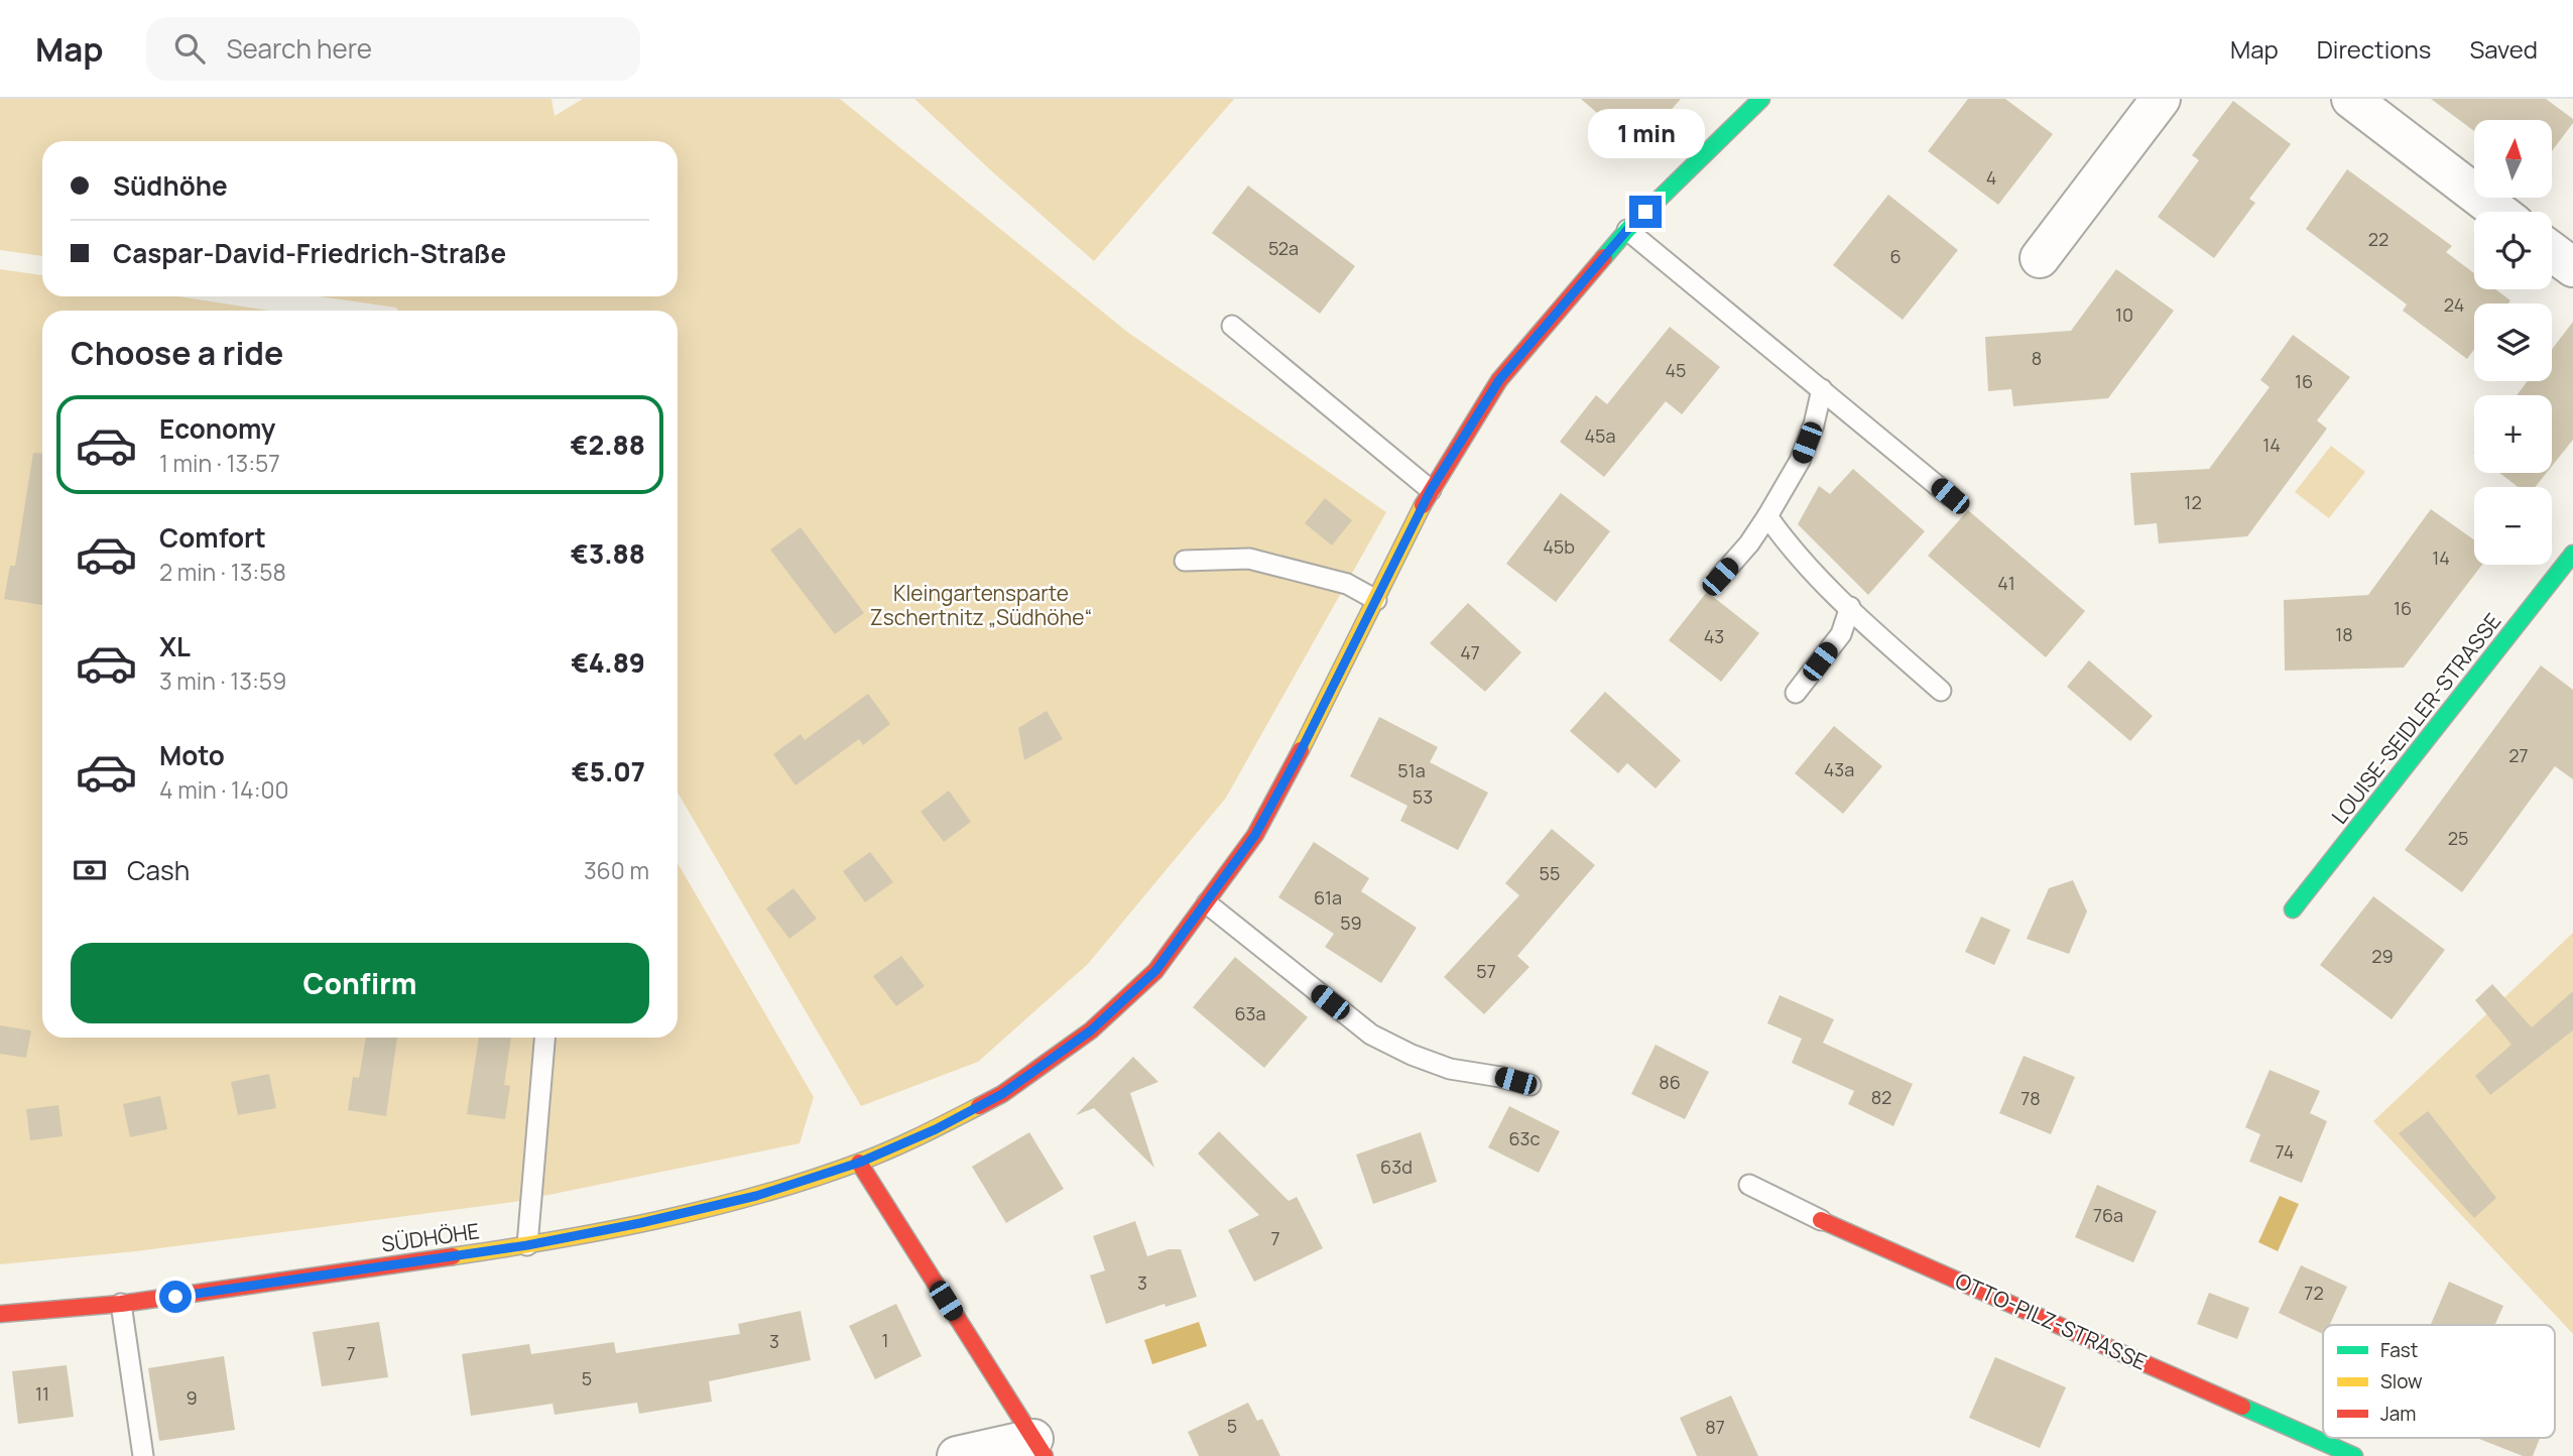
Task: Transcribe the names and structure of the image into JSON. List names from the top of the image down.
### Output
{
  "streets": {
    "street": ["LOUISE-SEIDLER-STRASSE", "SÜDHÖHE", "OTTO-PILZ-STRASSE"]
  },
  "parks": ["Kleingartensparte Zschertnitz „Südhöhe“"],
  "house_numbers": [
    "4",
    "22",
    "52a",
    "6",
    "24",
    "10",
    "8",
    "45",
    "16",
    "45a",
    "14",
    "12",
    "45b",
    "14",
    "41",
    "16",
    "18",
    "43",
    "47",
    "27",
    "43a",
    "51a",
    "53",
    "25",
    "55",
    "61a",
    "59",
    "29",
    "57",
    "63a",
    "86",
    "82",
    "78",
    "63c",
    "74",
    "63d",
    "76a",
    "7",
    "3",
    "72",
    "1",
    "3",
    "7",
    "5",
    "11",
    "9",
    "5",
    "87"
  ],
  "legend": ["Fast", "Slow", "Jam"],
  "north": "top",
  "page": {
    "header": "Map",
    "search": "Search here",
    "nav": ["Map", "Directions", "Saved"],
    "bubble": "1 min",
    "map_buttons": ["+", "−"],
    "banner": ["Südhöhe", "Caspar-David-Friedrich-Straße"],
    "heading": "Choose a ride",
    "list": [
      {
        "name": "Economy",
        "note": "1 min · 13:57",
        "value": "€2.88"
      },
      {
        "name": "Comfort",
        "note": "2 min · 13:58",
        "value": "€3.88"
      },
      {
        "name": "XL",
        "note": "3 min · 13:59",
        "value": "€4.89"
      },
      {
        "name": "Moto",
        "note": "4 min · 14:00",
        "value": "€5.07"
      }
    ],
    "pay": ["Cash", "360 m"],
    "buttons": "Confirm"
  }
}
